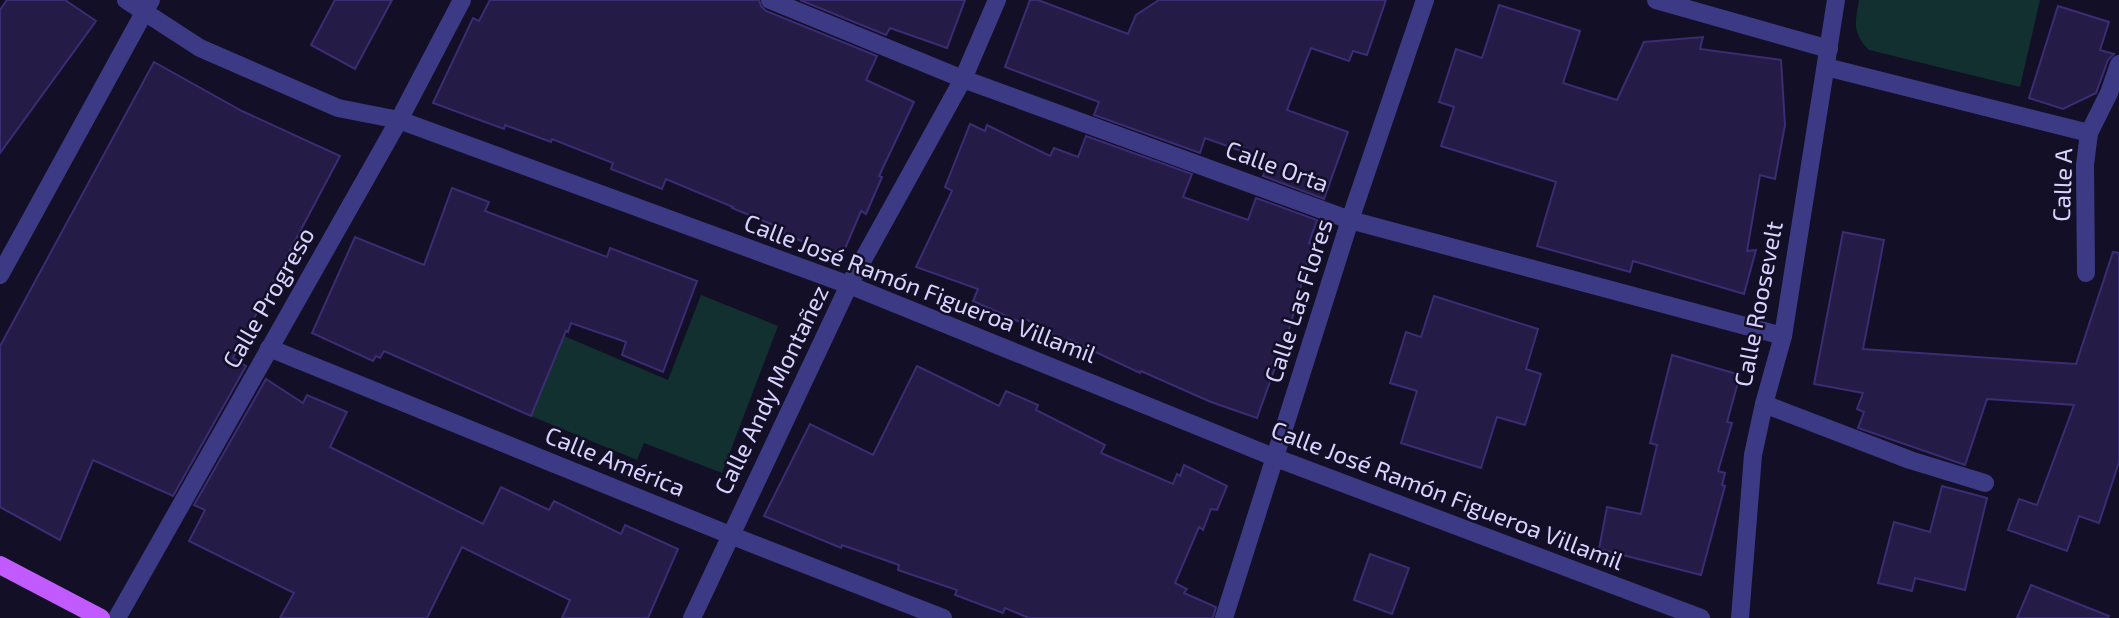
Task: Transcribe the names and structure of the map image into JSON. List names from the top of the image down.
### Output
{
  "streets": {
    "street": [
      "Calle Orta",
      "Calle A",
      "Calle José Ramón Figueroa Villamil",
      "Calle Progreso",
      "Calle Las Flores",
      "Calle Roosevelt",
      "Calle Andy Montañez",
      "Calle América"
    ]
  },
  "crossings": [
    ["Calle Orta", "Calle Las Flores"],
    ["Calle Orta", "Calle Roosevelt"],
    ["Calle Orta", "Calle Andy Montañez"],
    ["Calle José Ramón Figueroa Villamil", "Calle Progreso"],
    ["Calle José Ramón Figueroa Villamil", "Calle Las Flores"],
    ["Calle José Ramón Figueroa Villamil", "Calle Andy Montañez"],
    ["Calle Progreso", "Calle América"],
    ["Calle Andy Montañez", "Calle América"]
  ]
}
